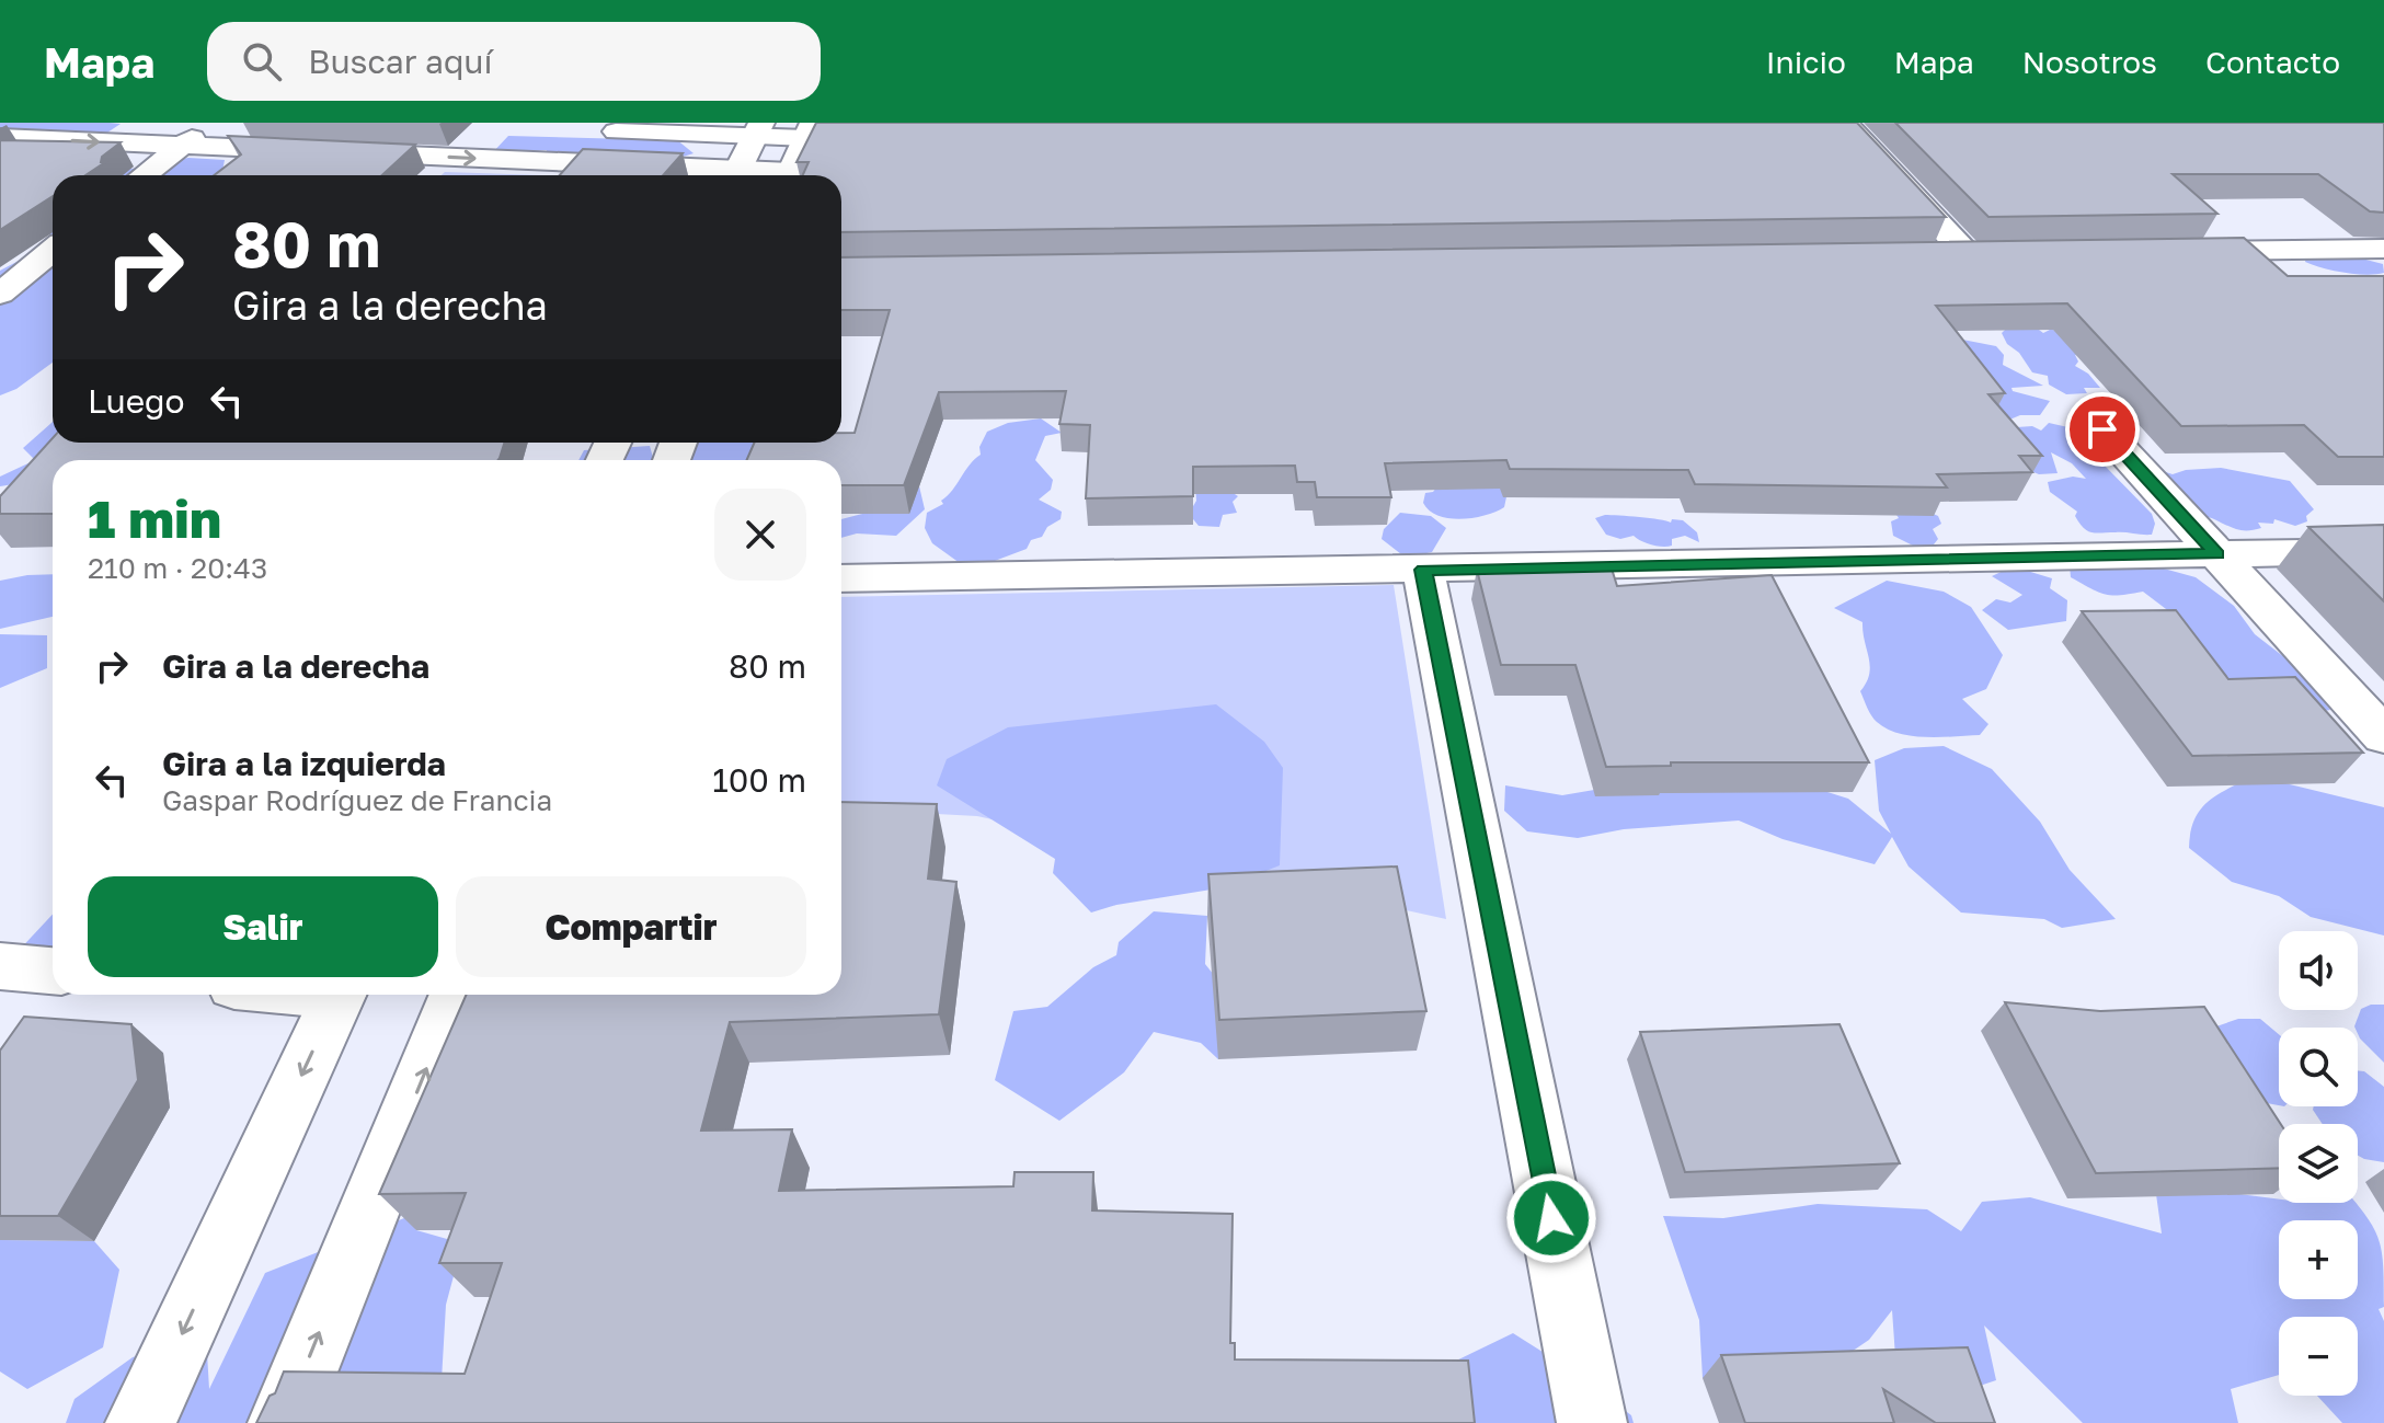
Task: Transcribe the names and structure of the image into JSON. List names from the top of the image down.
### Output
{
  "page": {
    "header": "Mapa",
    "search": "Buscar aquí",
    "nav": [
      "Inicio",
      "Mapa",
      "Nosotros",
      "Contacto"
    ],
    "turn": ["80 m", "Gira a la derecha"],
    "then": "Luego",
    "heading": ["1 min", "210 m · 20:43"],
    "list": [
      {
        "name": "Gira a la derecha",
        "value": "80 m"
      },
      {
        "name": "Gira a la izquierda",
        "note": "Gaspar Rodríguez de Francia",
        "value": "100 m"
      }
    ],
    "buttons": ["Salir", "Compartir"],
    "map_buttons": ["+", "−"]
  }
}
